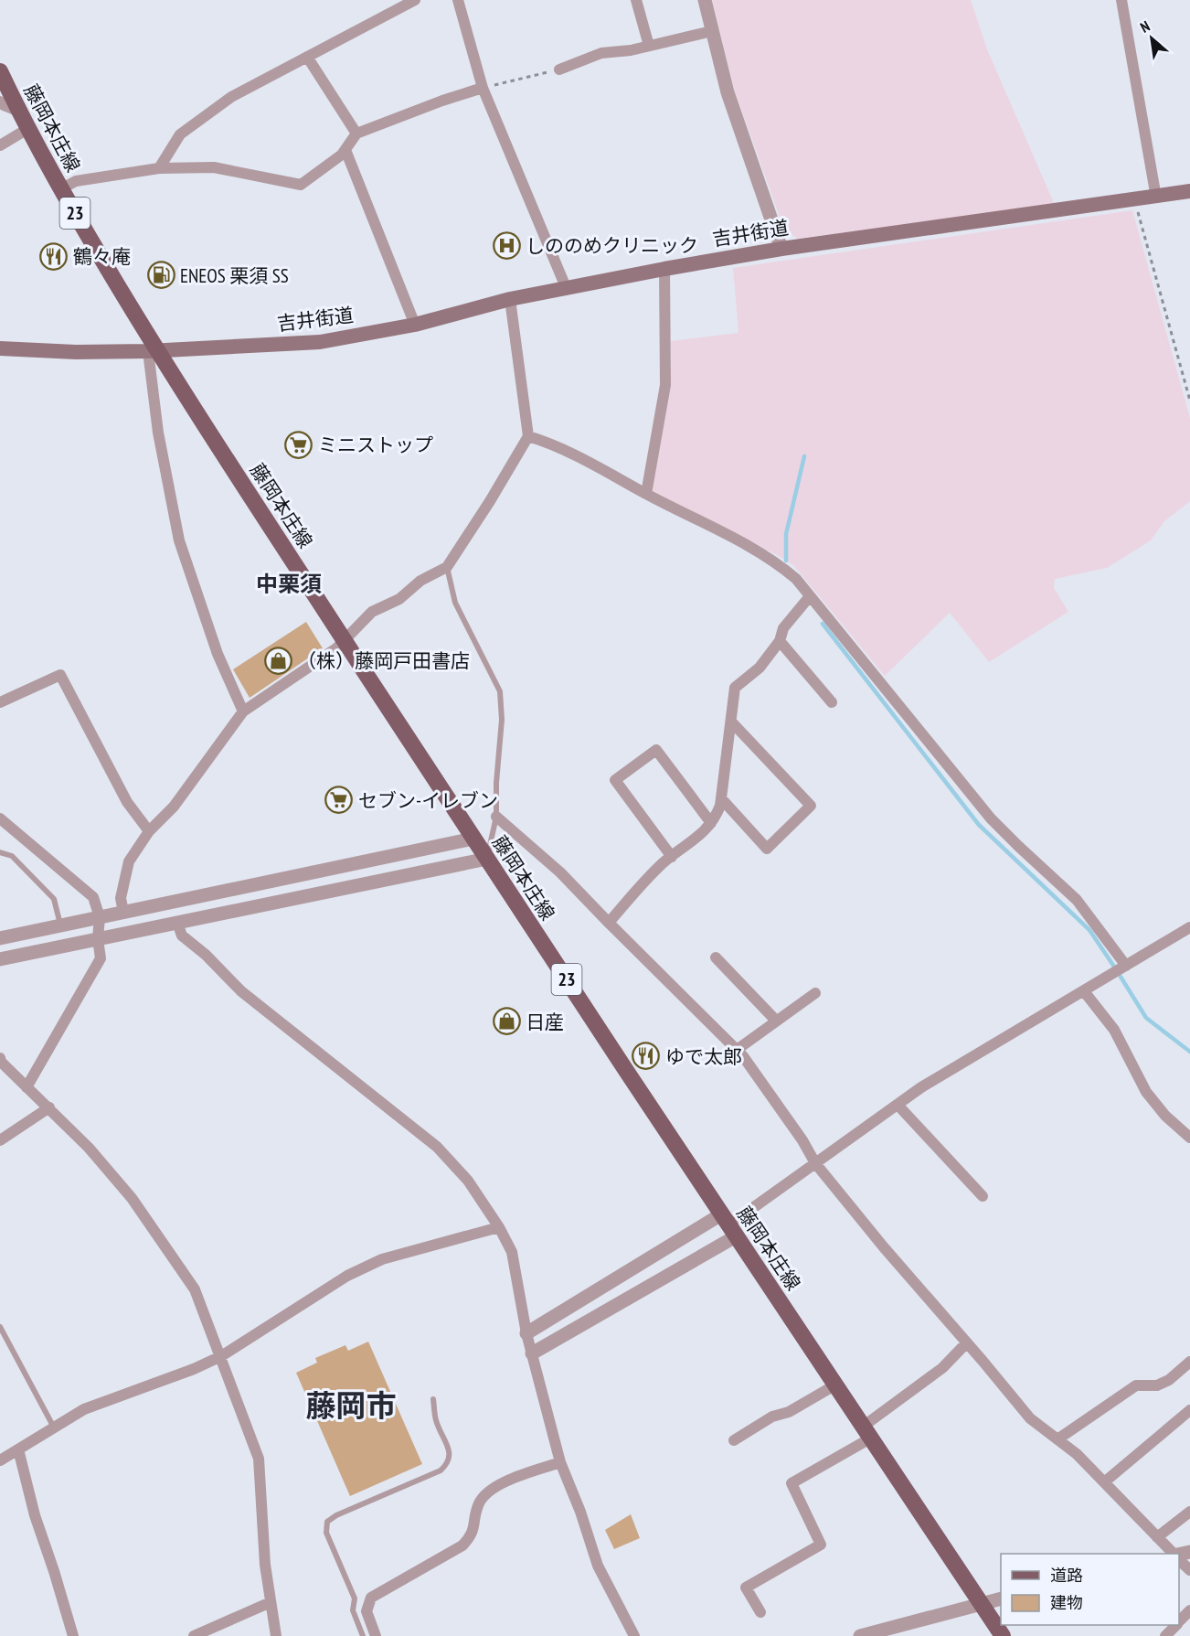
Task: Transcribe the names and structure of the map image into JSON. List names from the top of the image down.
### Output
{
  "streets": {
    "main road": ["藤岡本庄線", "23", "吉井街道"]
  },
  "crossings": [
    ["藤岡本庄線", "吉井街道"]
  ],
  "districts": ["中栗須", "藤岡市"],
  "places": {
    "hospital": ["しののめクリニック"],
    "restaurant": ["鶴々庵", "ゆで太郎"],
    "fuel station": ["ENEOS 栗須 SS"],
    "supermarket": ["ミニストップ", "セブン-イレブン"],
    "shop": ["（株）藤岡戸田書店", "日産"]
  },
  "legend": ["道路", "建物"],
  "north": "top left"
}
